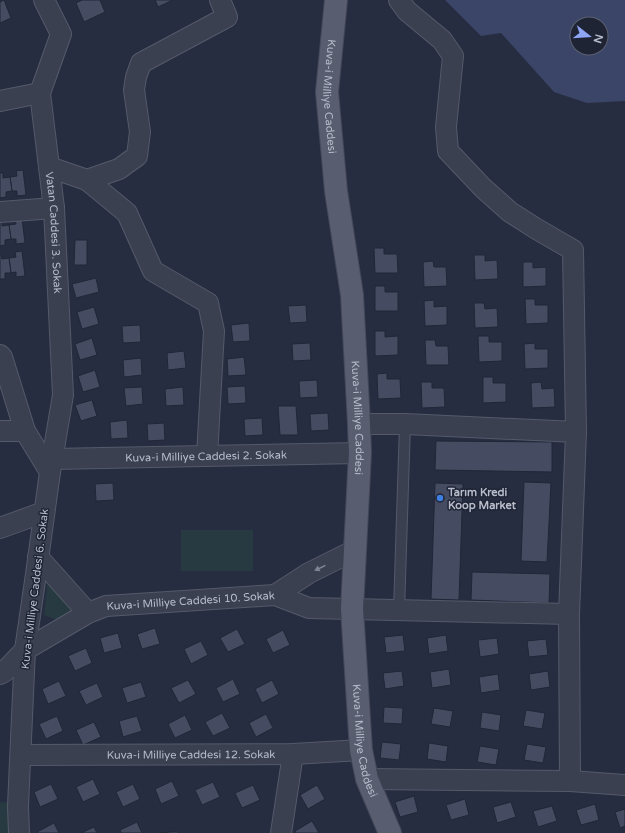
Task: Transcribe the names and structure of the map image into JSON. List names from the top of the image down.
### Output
{
  "streets": {
    "main road": ["Kuva-i Milliye Caddesi"],
    "street": [
      "Vatan Caddesi 3. Sokak",
      "Kuva-i Milliye Caddesi 2. Sokak",
      "Kuva-i Milliye Caddesi 6. Sokak",
      "Kuva-i Milliye Caddesi 10. Sokak",
      "Kuva-i Milliye Caddesi 12. Sokak"
    ]
  },
  "crossings": [
    ["Kuva-i Milliye Caddesi", "Kuva-i Milliye Caddesi 2. Sokak"],
    ["Kuva-i Milliye Caddesi", "Kuva-i Milliye Caddesi 10. Sokak"],
    ["Kuva-i Milliye Caddesi", "Kuva-i Milliye Caddesi 12. Sokak"],
    ["Vatan Caddesi 3. Sokak", "Kuva-i Milliye Caddesi 2. Sokak"],
    ["Vatan Caddesi 3. Sokak", "Kuva-i Milliye Caddesi 6. Sokak"],
    ["Kuva-i Milliye Caddesi 2. Sokak", "Kuva-i Milliye Caddesi 6. Sokak"],
    ["Kuva-i Milliye Caddesi 6. Sokak", "Kuva-i Milliye Caddesi 10. Sokak"],
    ["Kuva-i Milliye Caddesi 6. Sokak", "Kuva-i Milliye Caddesi 12. Sokak"]
  ],
  "places": ["Tarım Kredi Koop Market"],
  "north": "right"
}
